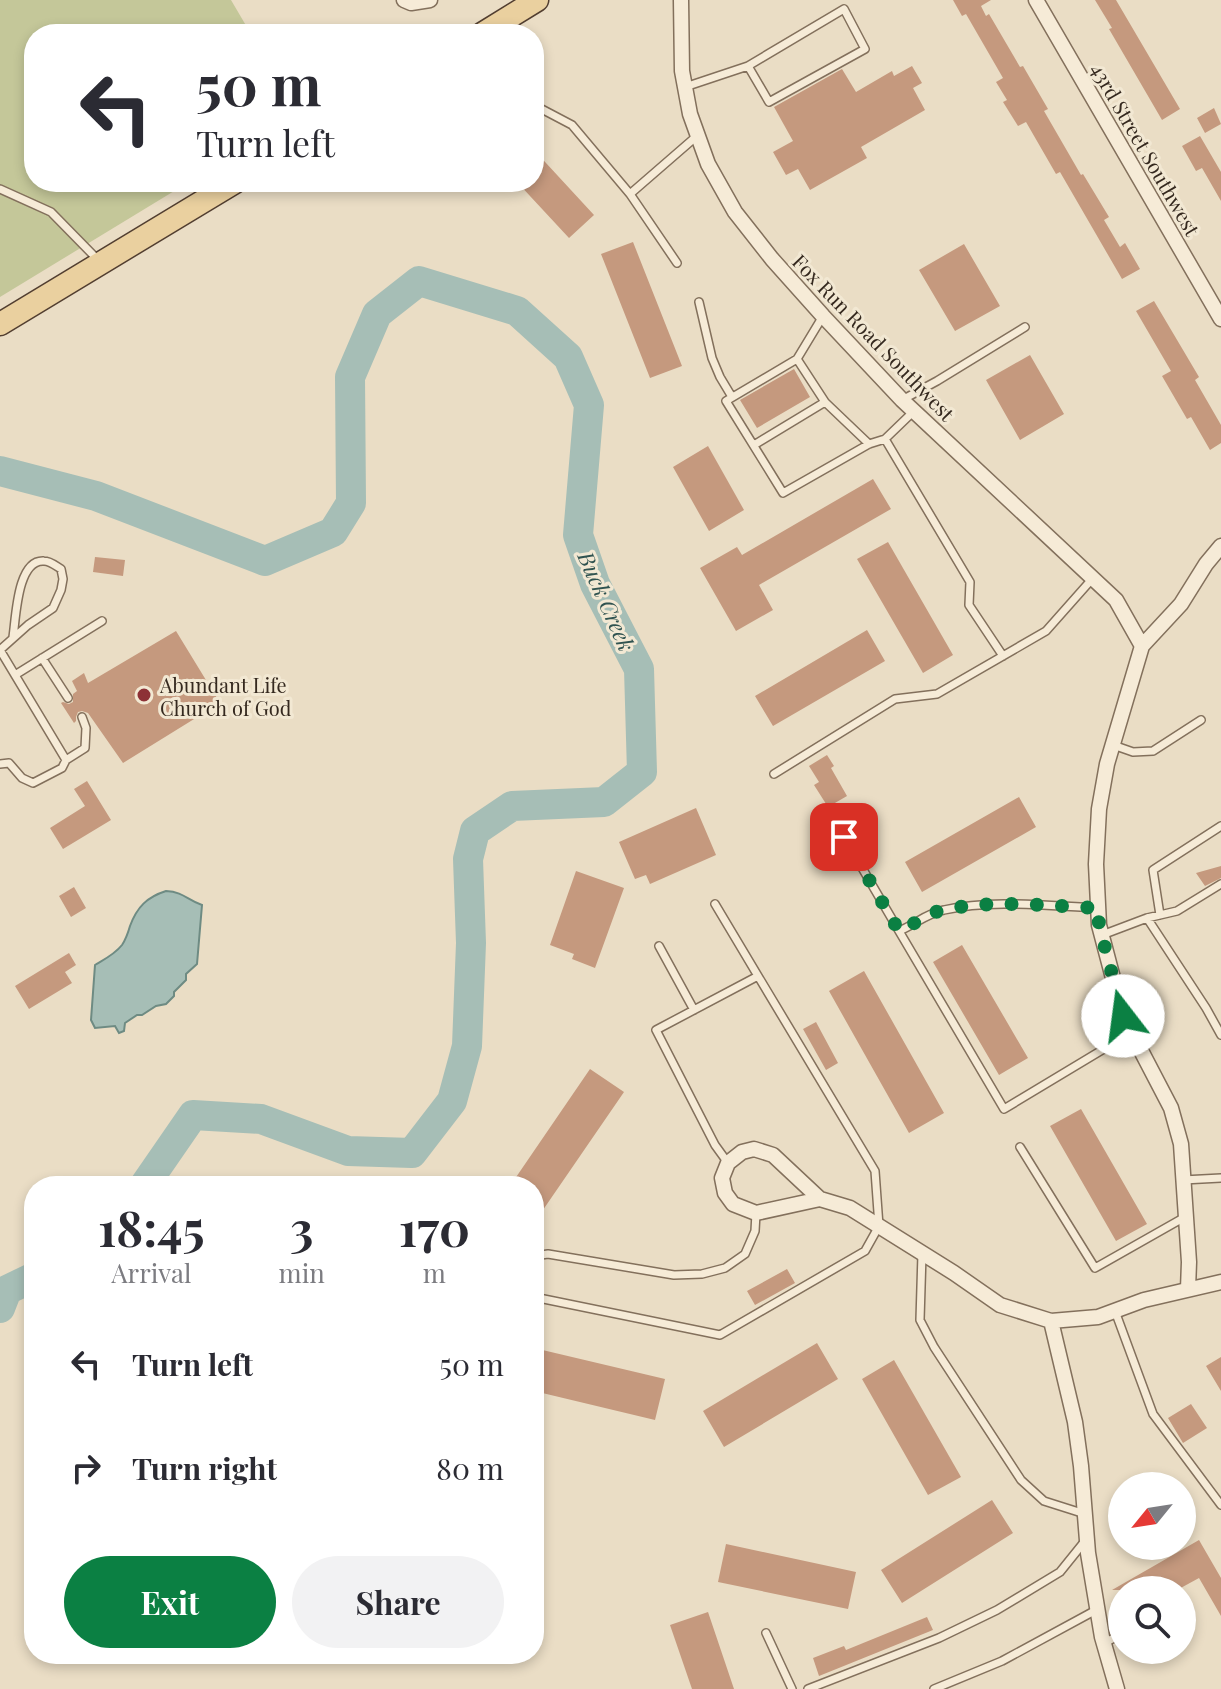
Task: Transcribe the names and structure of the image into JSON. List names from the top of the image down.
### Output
{
  "streets": {
    "street": ["43rd Street Southwest", "Fox Run Road Southwest"]
  },
  "water": ["Buck Creek"],
  "places": ["Abundant Life Church of God"],
  "north": "bottom left",
  "page": {
    "turn": ["50 m", "Turn left"],
    "eta": [
      "18:45",
      "Arrival",
      "3",
      "min",
      "170",
      "m"
    ],
    "list": [
      {
        "name": "Turn left",
        "value": "50 m"
      },
      {
        "name": "Turn right",
        "value": "80 m"
      }
    ],
    "buttons": ["Exit", "Share"]
  }
}
